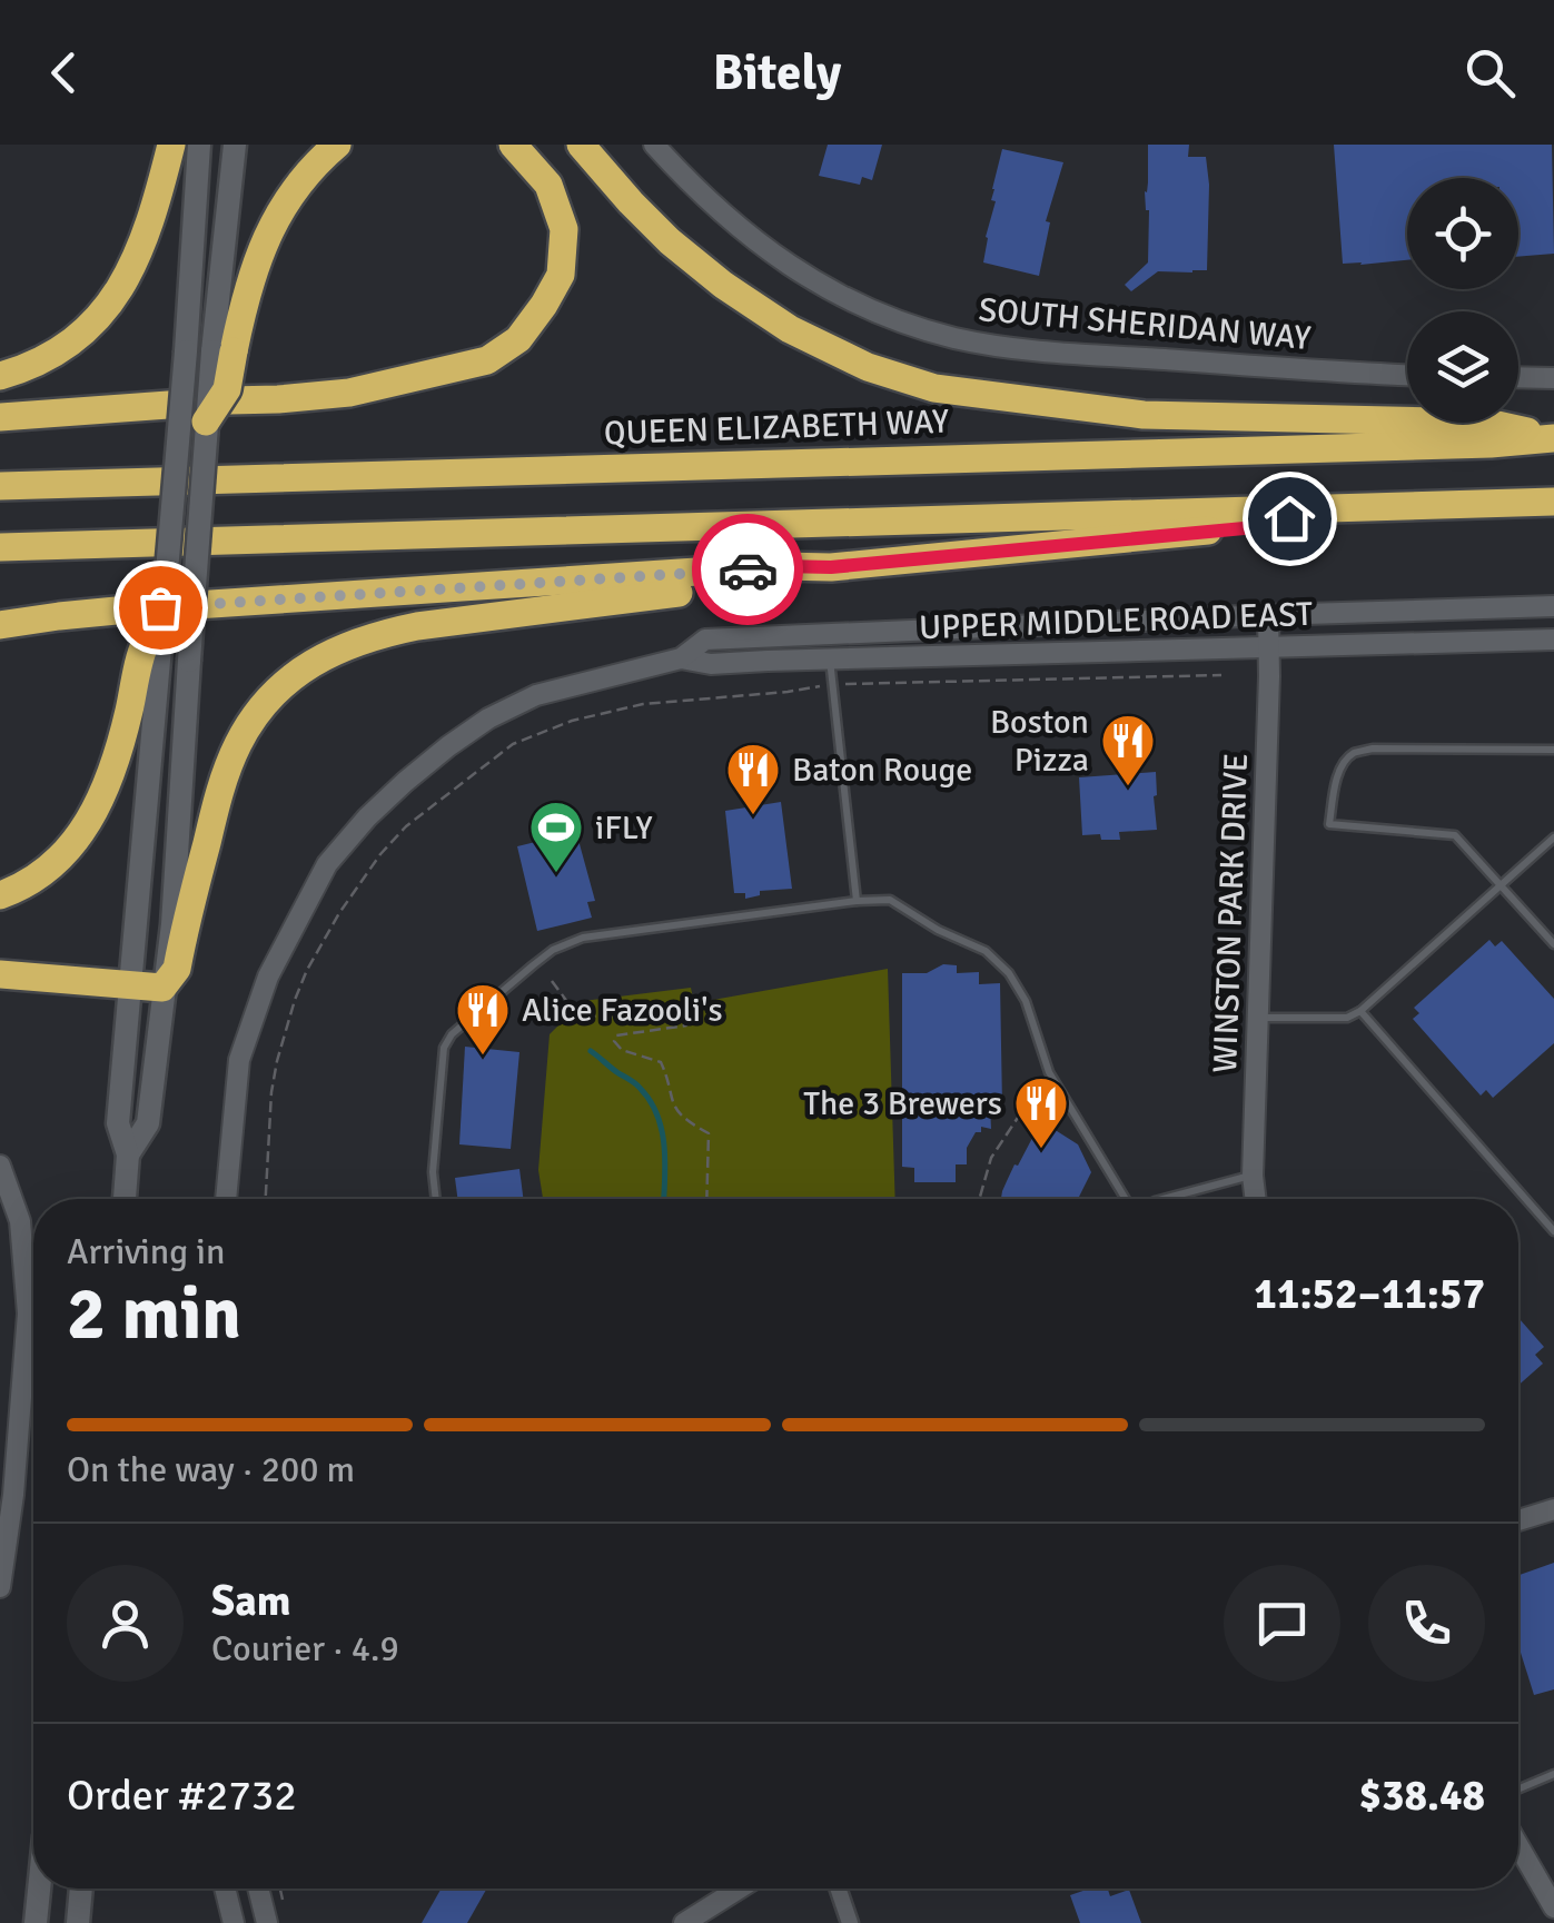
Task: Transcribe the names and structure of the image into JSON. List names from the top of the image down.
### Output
{
  "streets": {
    "highway": ["QUEEN ELIZABETH WAY"],
    "street": ["SOUTH SHERIDAN WAY", "UPPER MIDDLE ROAD EAST", "WINSTON PARK DRIVE"]
  },
  "crossings": [
    ["UPPER MIDDLE ROAD EAST", "WINSTON PARK DRIVE"]
  ],
  "places": {
    "restaurant": [
      "Boston Pizza",
      "Baton Rouge",
      "Alice Fazooli's",
      "The 3 Brewers"
    ],
    "sports": ["iFLY"]
  },
  "page": {
    "header": "Bitely",
    "heading": ["2 min", "Arriving in", "11:52–11:57"],
    "panel": [
      "Sam",
      "Courier · 4.9",
      "Order #2732",
      "$38.48"
    ],
    "bar": "On the way · 200 m"
  }
}
